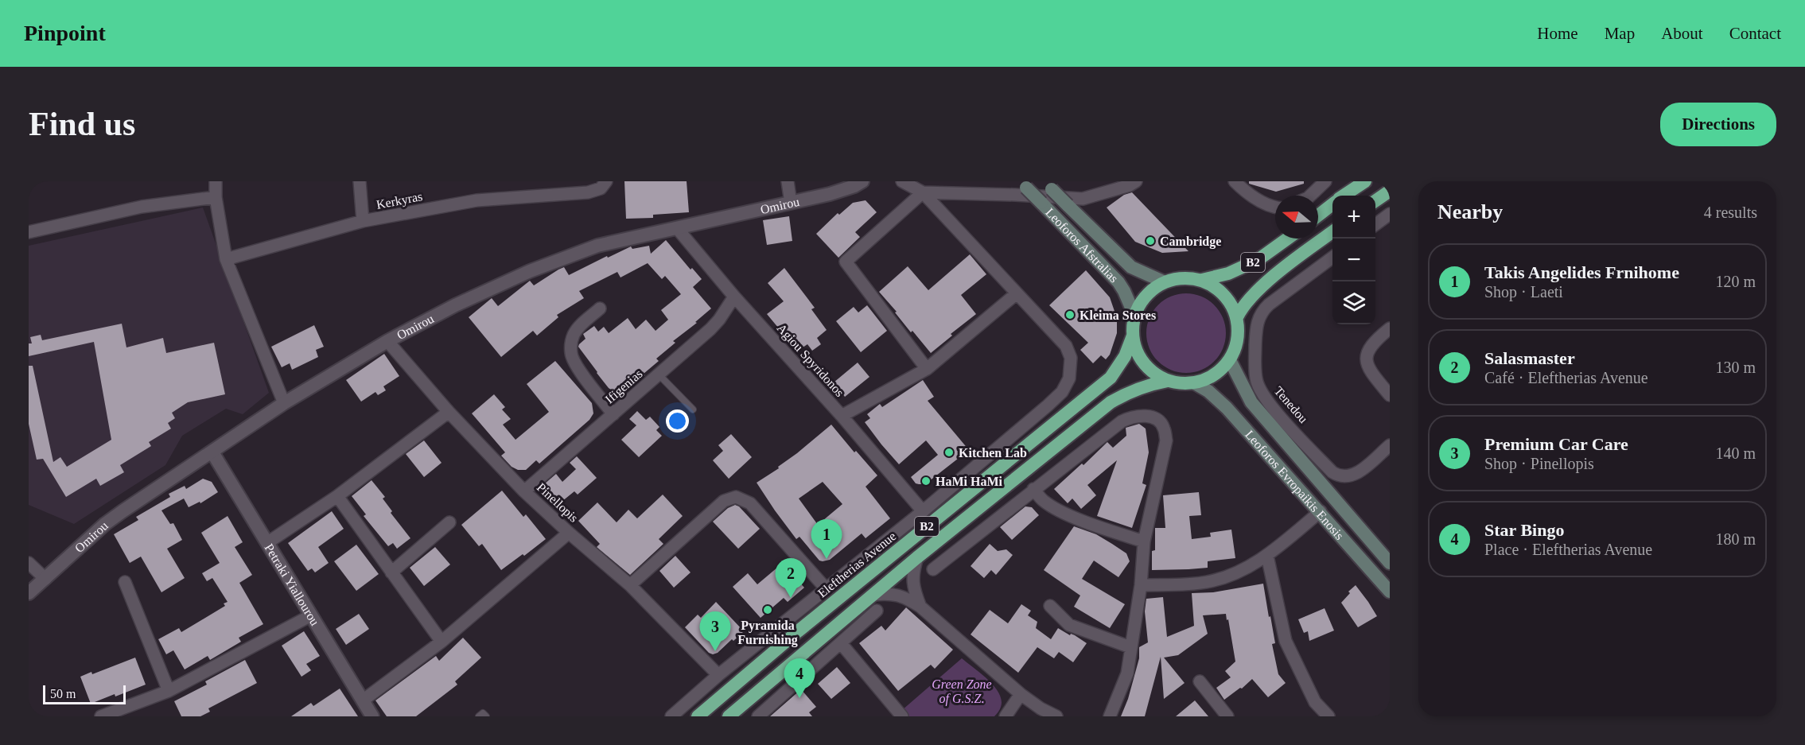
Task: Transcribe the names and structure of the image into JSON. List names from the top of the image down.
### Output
{
  "streets": {
    "highway": ["B2", "Eleftherias Avenue"],
    "main road": ["Leoforos Afstralias", "Leoforos Evropaikis Enosis"],
    "street": [
      "Kerkyras",
      "Omirou",
      "Agiou Spyridonos",
      "Ifigenias",
      "Tenedou",
      "Pinellopis",
      "Petraki Yiallourou"
    ]
  },
  "crossings": [
    ["Omirou", "Agiou Spyridonos"],
    ["Omirou", "Pinellopis"],
    ["Omirou", "Petraki Yiallourou"],
    ["Leoforos Afstralias", "B2"],
    ["Leoforos Afstralias", "Leoforos Evropaikis Enosis"],
    ["Leoforos Afstralias", "Eleftherias Avenue"],
    ["B2", "Leoforos Evropaikis Enosis"],
    ["B2", "Eleftherias Avenue"],
    ["Agiou Spyridonos", "Ifigenias"],
    ["Ifigenias", "Pinellopis"],
    ["Leoforos Evropaikis Enosis", "Eleftherias Avenue"]
  ],
  "parks": ["Green Zone of G.S.Z."],
  "places": [
    "Cambridge",
    "Kleima Stores",
    "Kitchen Lab",
    "HaMi HaMi",
    "Pyramida Furnishing"
  ],
  "scale_bar": "50 m",
  "north": "left",
  "page": {
    "header": "Pinpoint",
    "nav": [
      "Home",
      "Map",
      "About",
      "Contact"
    ],
    "buttons": "Directions",
    "title": "Find us",
    "heading": ["Nearby", "4 results"],
    "map_buttons": ["+", "−"],
    "list": [
      {
        "mark": "1",
        "name": "Takis Angelides Frnihome",
        "note": "Shop · Laeti",
        "value": "120 m"
      },
      {
        "mark": "2",
        "name": "Salasmaster",
        "note": "Café · Eleftherias Avenue",
        "value": "130 m"
      },
      {
        "mark": "3",
        "name": "Premium Car Care",
        "note": "Shop · Pinellopis",
        "value": "140 m"
      },
      {
        "mark": "4",
        "name": "Star Bingo",
        "note": "Place · Eleftherias Avenue",
        "value": "180 m"
      }
    ],
    "pins": [
      "1",
      "2",
      "3",
      "4"
    ],
    "scale": "50 m"
  }
}
